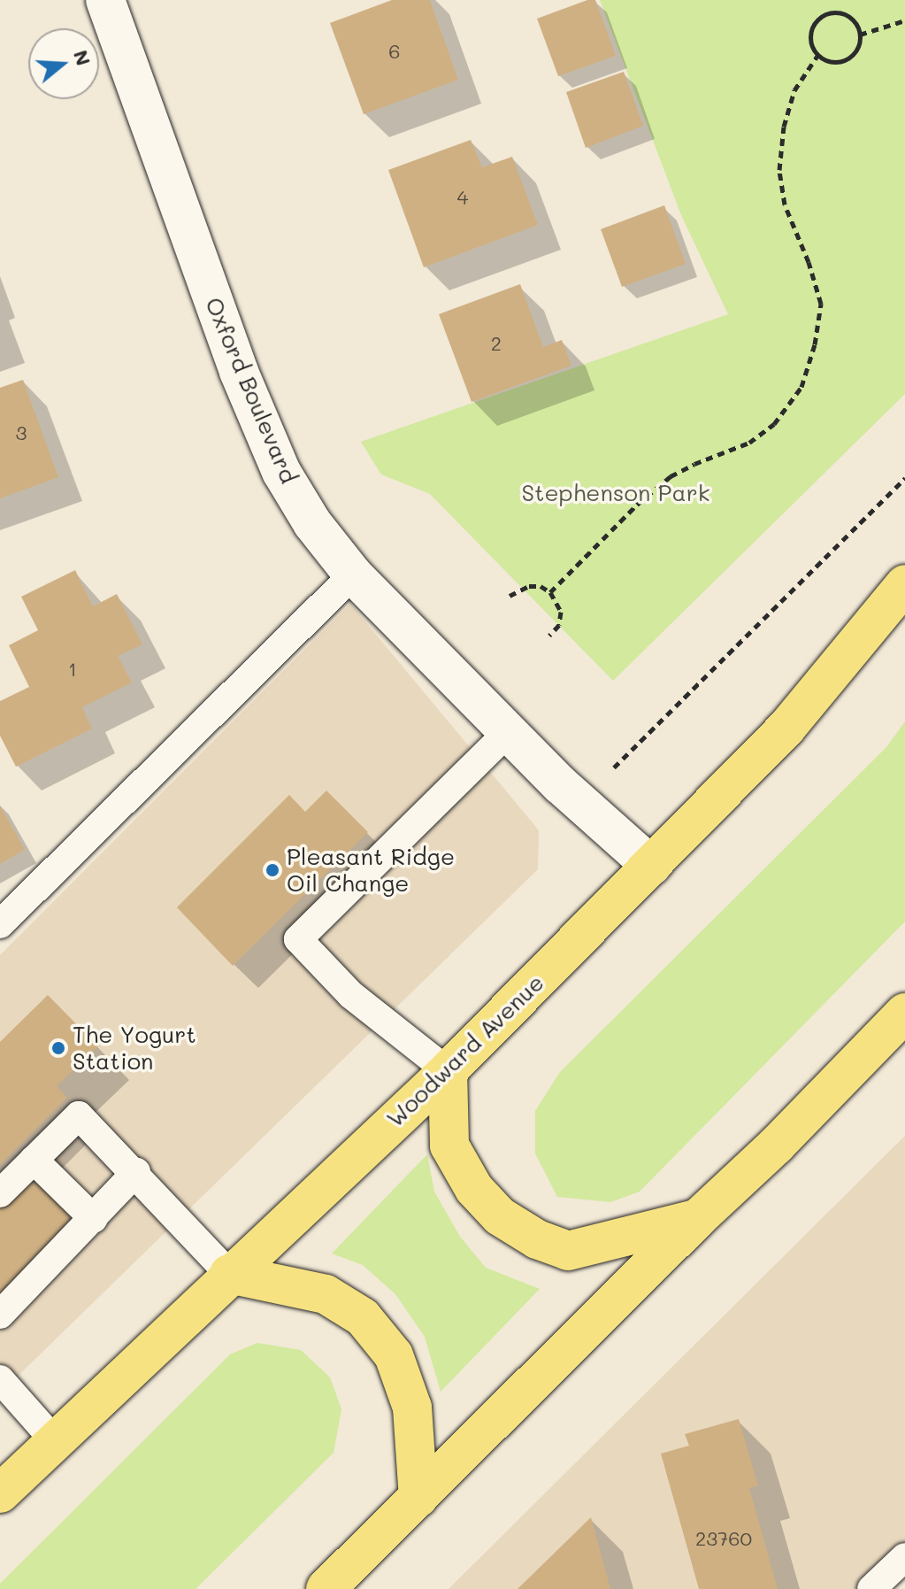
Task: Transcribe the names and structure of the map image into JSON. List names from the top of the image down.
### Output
{
  "streets": {
    "main road": ["Woodward Avenue"],
    "street": ["Oxford Boulevard"]
  },
  "crossings": [
    ["Oxford Boulevard", "Woodward Avenue"]
  ],
  "parks": ["Stephenson Park"],
  "places": ["Pleasant Ridge Oil Change", "The Yogurt Station"],
  "house_numbers": [
    "6",
    "4",
    "2",
    "3",
    "1",
    "23760"
  ],
  "north": "right"
}
